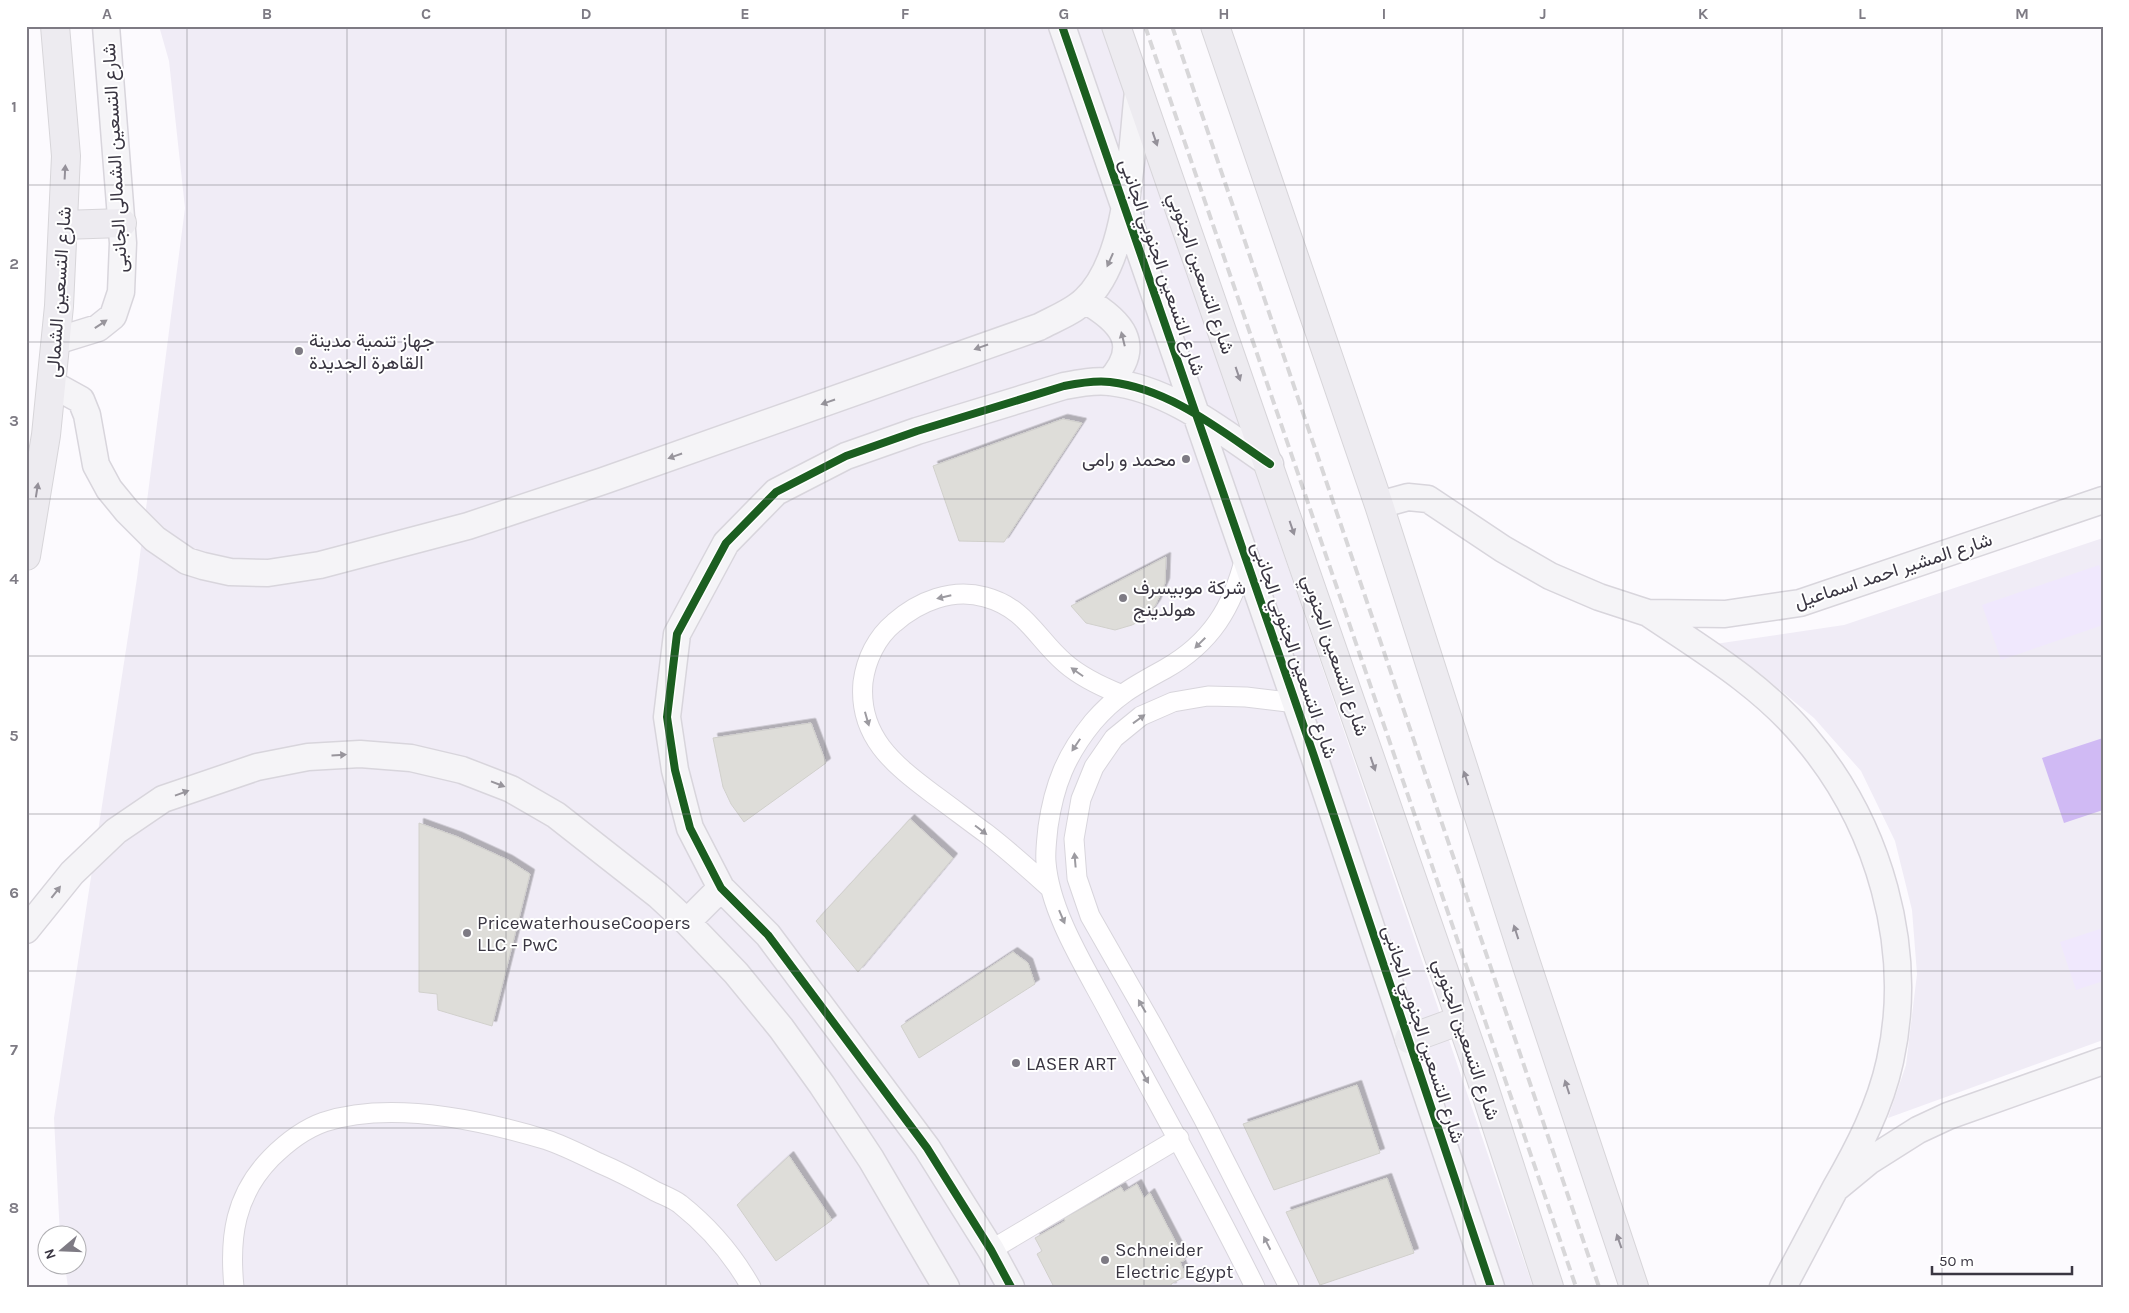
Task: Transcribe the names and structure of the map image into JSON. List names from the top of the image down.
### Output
{
  "streets": {
    "main road": ["شارع التسعين الجنوبي", "شارع التسعين الشمالى"],
    "street": ["شارع التسعين الشمالى الجانبى", "شارع التسعين الجنوبي الجانبى", "شارع المشير احمد اسماعيل"]
  },
  "crossings": [
    ["شارع التسعين الشمالى الجانبى", "شارع التسعين الشمالى"]
  ],
  "one_way": ["شارع التسعين الشمالى الجانبى", "شارع التسعين الشمالى"],
  "places": [
    "جهاز تنمية مدينة القاهرة الجديدة",
    "محمد و رامى",
    "شركة موبيسرف هولدينج",
    "PricewaterhouseCoopers LLC - PwC",
    "LASER ART",
    "Schneider Electric Egypt"
  ],
  "scale_bar": "50 m",
  "north": "left",
  "grid": {
    "columns": [
      "A",
      "B",
      "C",
      "D",
      "E",
      "F",
      "G",
      "H",
      "I",
      "J",
      "K",
      "L",
      "M"
    ],
    "rows": [
      "1",
      "2",
      "3",
      "4",
      "5",
      "6",
      "7",
      "8"
    ]
  }
}
